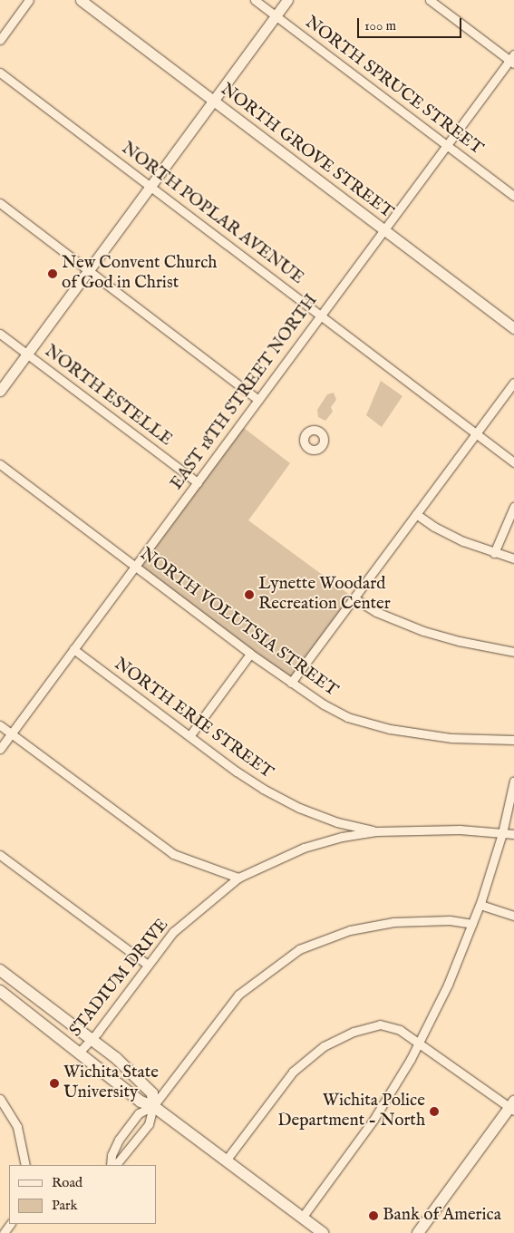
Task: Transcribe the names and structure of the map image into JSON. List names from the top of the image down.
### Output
{
  "streets": {
    "street": [
      "NORTH SPRUCE STREET",
      "NORTH GROVE STREET",
      "NORTH POPLAR AVENUE",
      "EAST 18TH STREET NORTH",
      "NORTH ESTELLE",
      "NORTH VOLUTSIA STREET",
      "NORTH ERIE STREET",
      "STADIUM DRIVE"
    ]
  },
  "crossings": [
    ["NORTH SPRUCE STREET", "EAST 18TH STREET NORTH"],
    ["NORTH GROVE STREET", "EAST 18TH STREET NORTH"],
    ["NORTH POPLAR AVENUE", "EAST 18TH STREET NORTH"],
    ["EAST 18TH STREET NORTH", "NORTH ESTELLE"],
    ["EAST 18TH STREET NORTH", "NORTH VOLUTSIA STREET"],
    ["EAST 18TH STREET NORTH", "NORTH ERIE STREET"],
    ["NORTH ERIE STREET", "STADIUM DRIVE"]
  ],
  "places": [
    "New Convent Church of God in Christ",
    "Lynette Woodard Recreation Center",
    "Wichita State University",
    "Wichita Police Department - North",
    "Bank of America"
  ],
  "legend": ["Road", "Park"],
  "scale_bar": "100 m"
}
